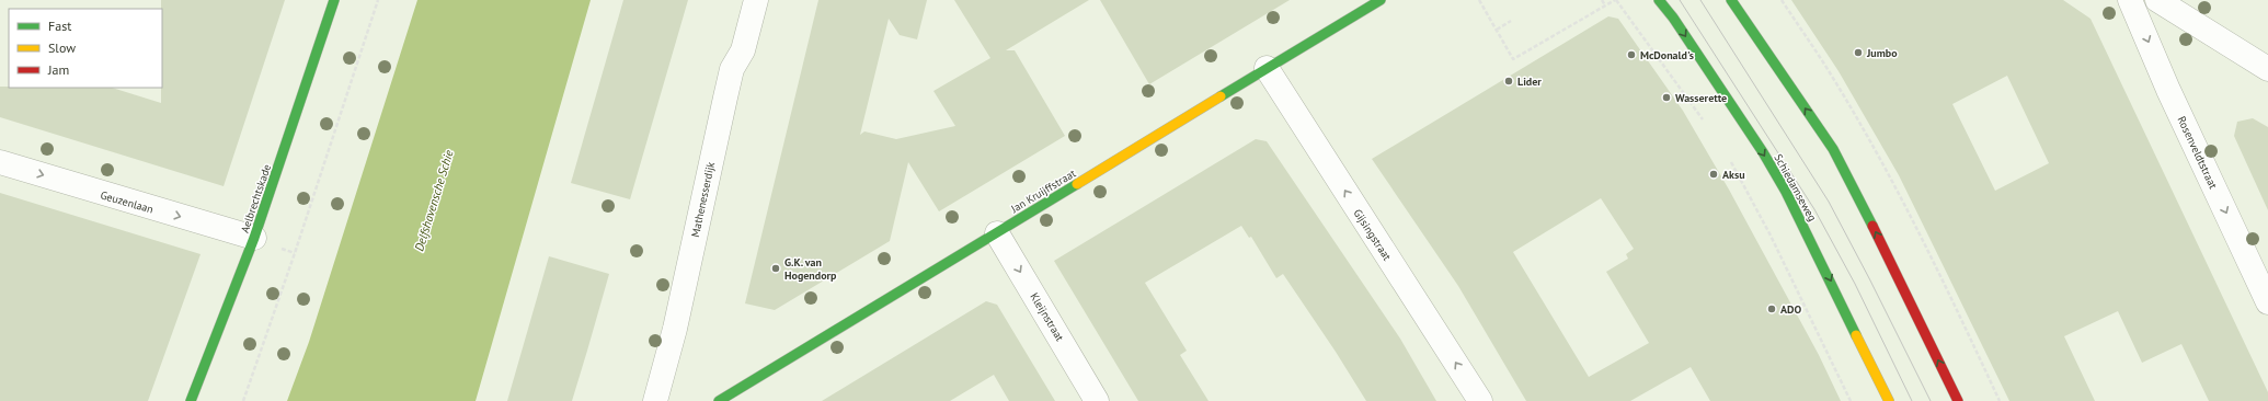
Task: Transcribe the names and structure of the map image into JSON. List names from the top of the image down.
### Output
{
  "streets": {
    "street": [
      "Rosenveldtstraat",
      "Schiedamseweg",
      "Jan Kruijffstraat",
      "Aelbrechtskade",
      "Mathenesserdijk",
      "Geuzenlaan",
      "Gijsingstraat",
      "Kleijnstraat"
    ]
  },
  "crossings": [
    ["Jan Kruijffstraat", "Gijsingstraat"],
    ["Jan Kruijffstraat", "Kleijnstraat"],
    ["Aelbrechtskade", "Geuzenlaan"]
  ],
  "one_way": [
    "Rosenveldtstraat",
    "Geuzenlaan",
    "Gijsingstraat",
    "Kleijnstraat"
  ],
  "water": ["Delfshavensche Schie"],
  "places": [
    "Jumbo",
    "McDonald's",
    "Lider",
    "Wasserette",
    "Aksu",
    "G.K. van Hogendorp",
    "ADO"
  ],
  "legend": ["Fast", "Slow", "Jam"]
}
